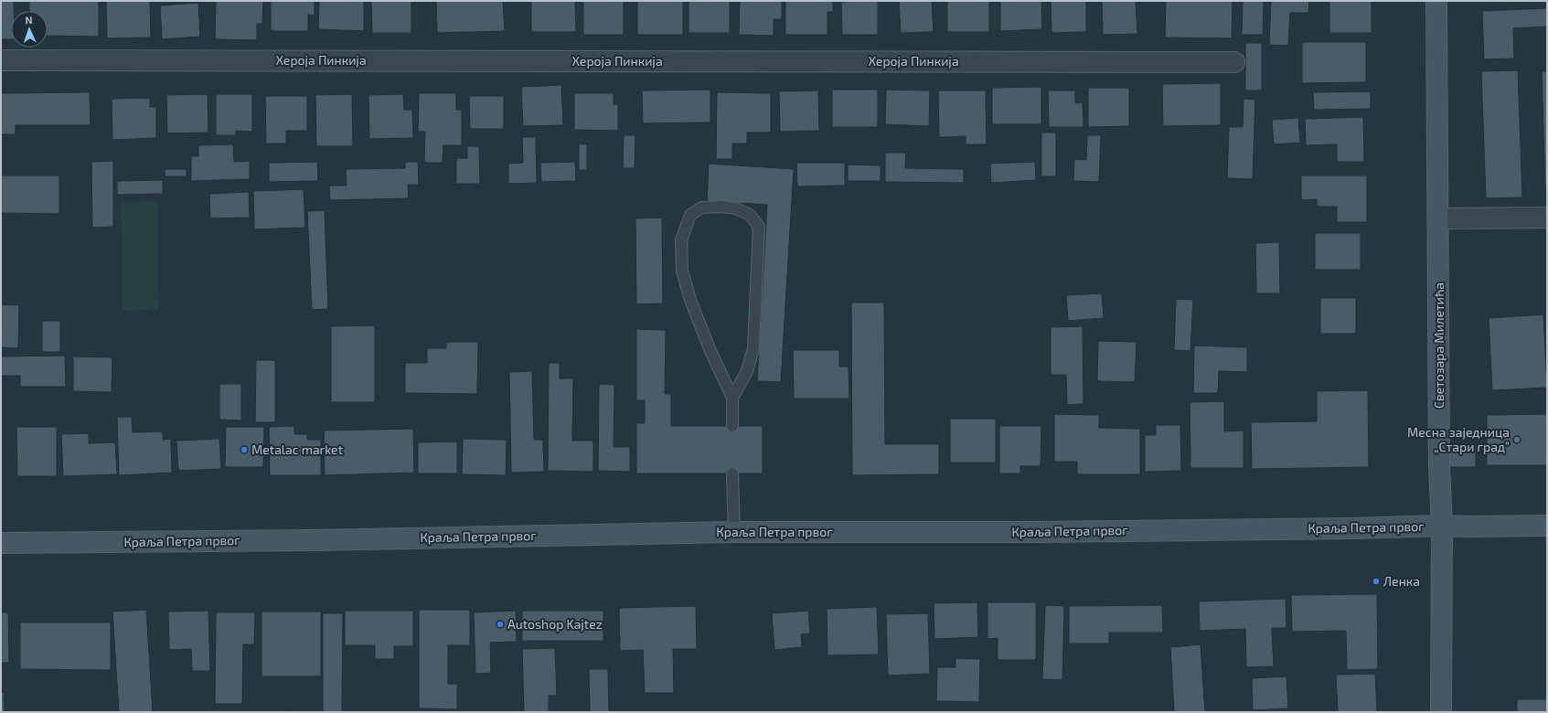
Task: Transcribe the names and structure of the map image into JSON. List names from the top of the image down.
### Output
{
  "streets": {
    "street": ["Хероја Пинкија", "Светозара Милетића", "Краља Петра првог"]
  },
  "crossings": [
    ["Светозара Милетића", "Краља Петра првог"]
  ],
  "places": [
    "Месна заједница „Стари град”",
    "Metalac market",
    "Ленка",
    "Autoshop Kajtez"
  ],
  "north": "top"
}
